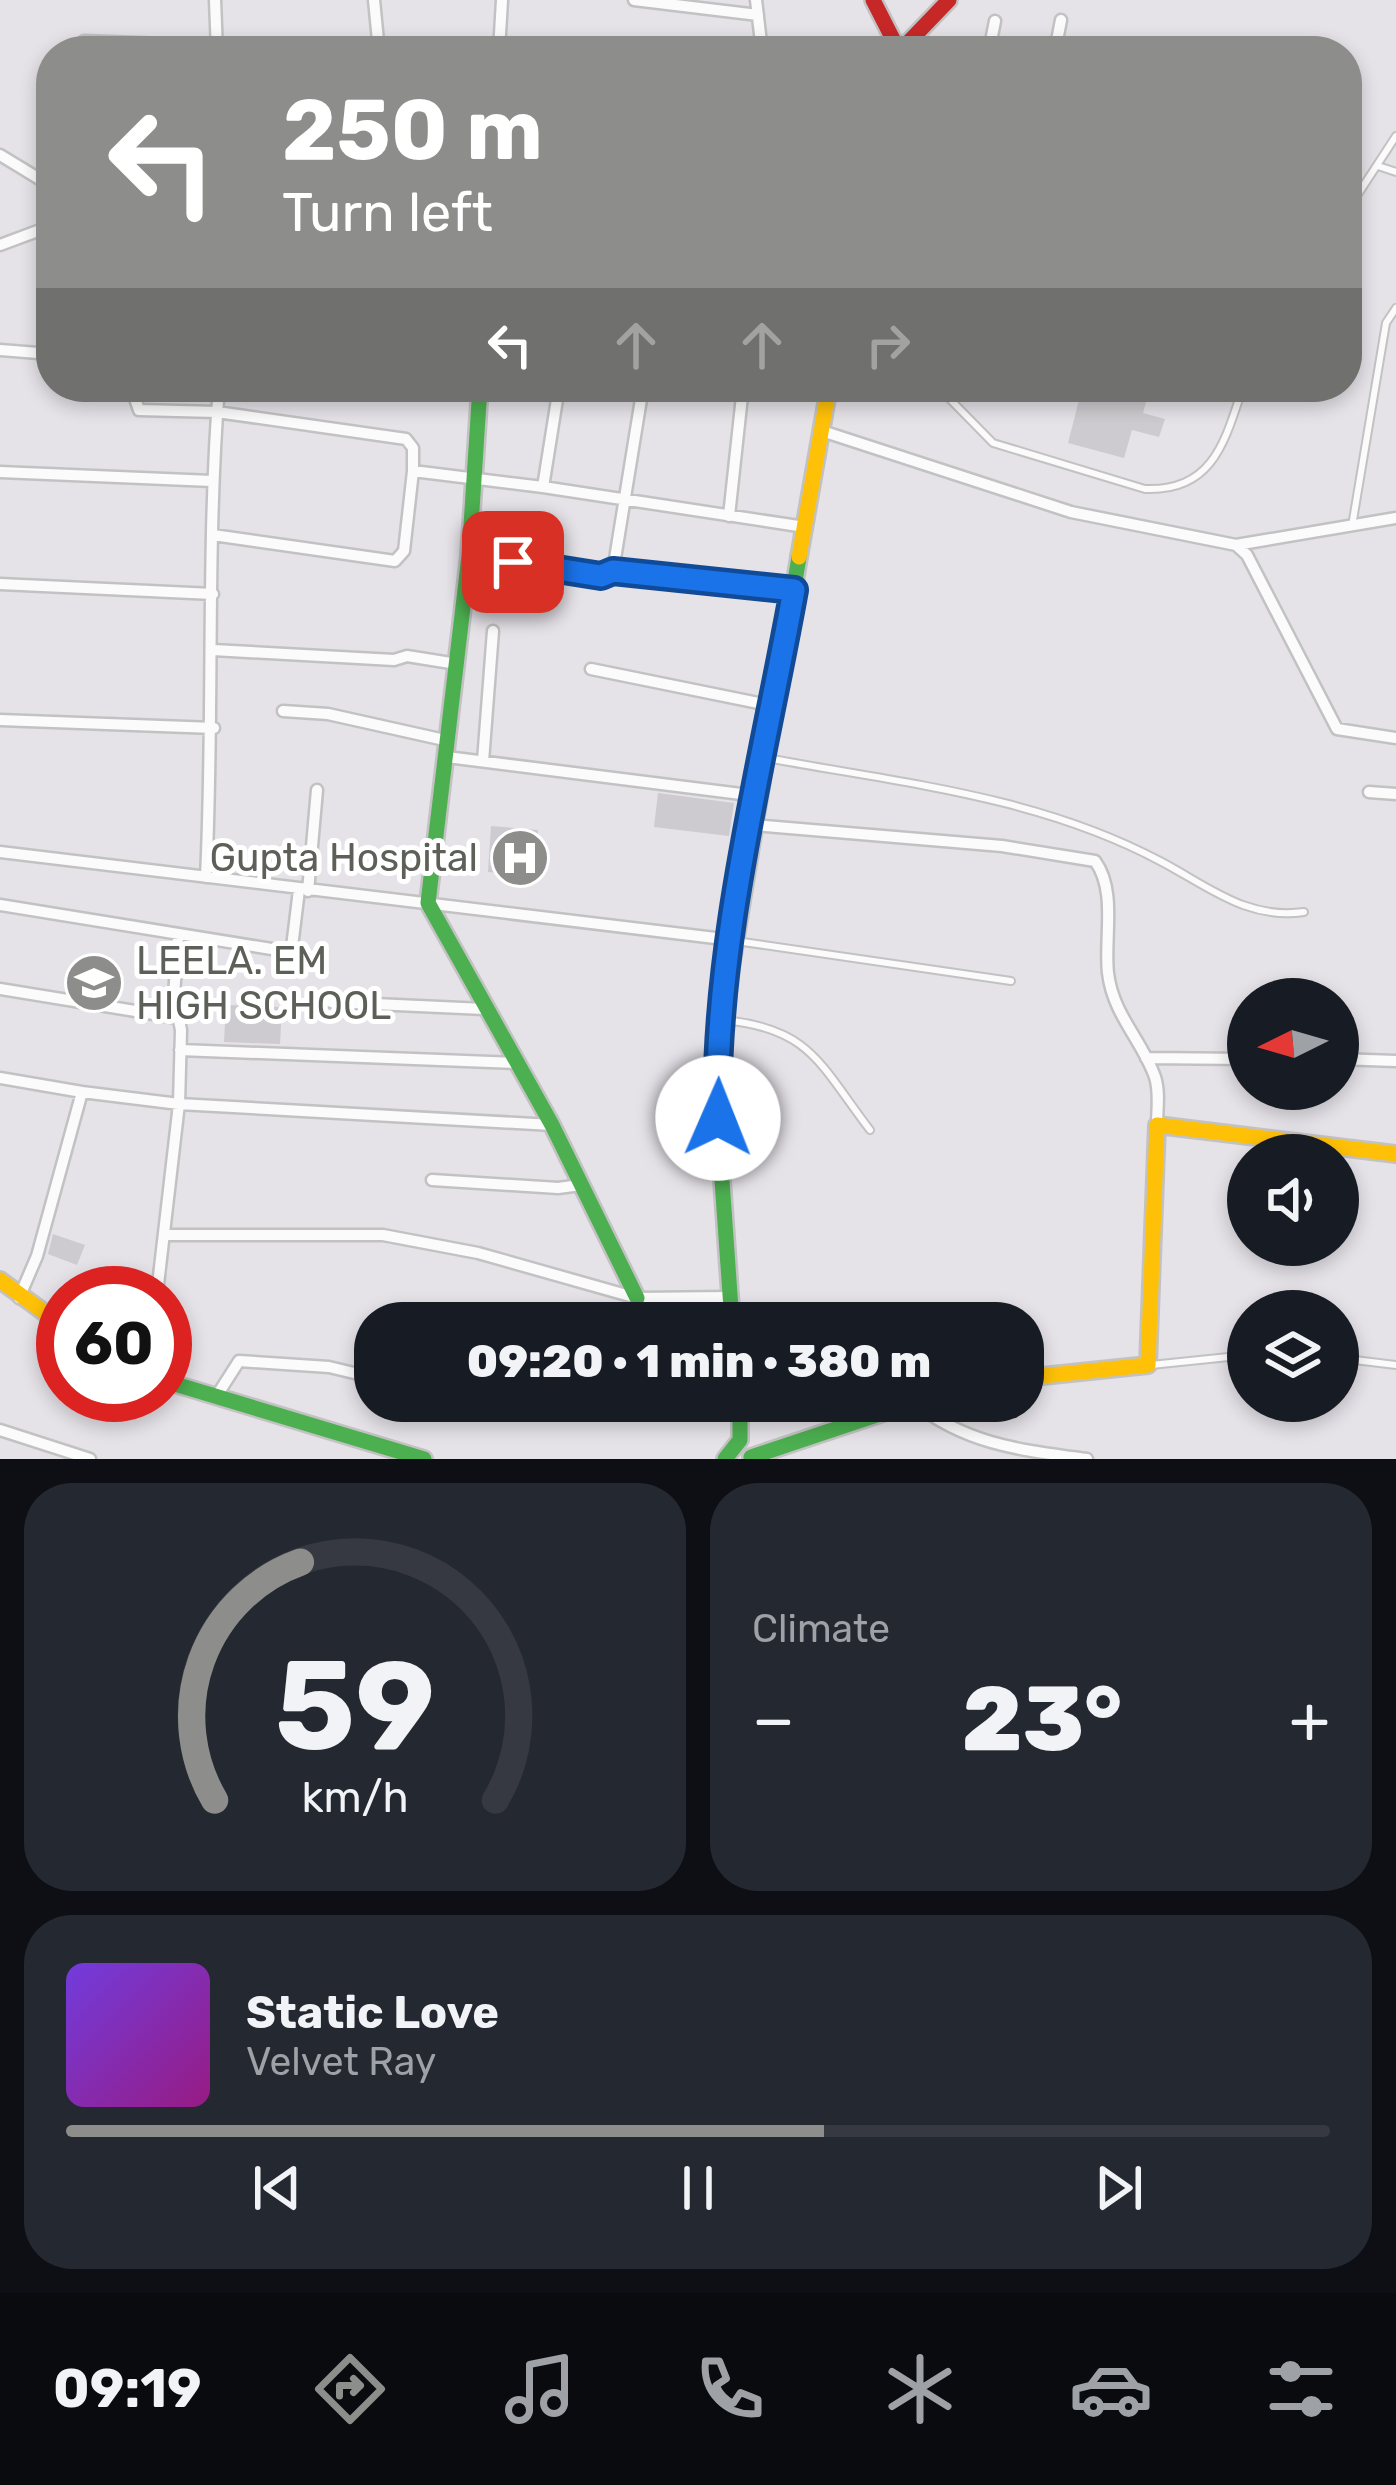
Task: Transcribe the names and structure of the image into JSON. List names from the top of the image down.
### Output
{
  "places": {
    "hospital": ["Gupta Hospital"],
    "school or university": ["LEELA. EM HIGH SCHOOL"]
  },
  "north": "left",
  "page": {
    "turn": ["250 m", "Turn left"],
    "limit": "60",
    "trip": "09:20 · 1 min · 380 m",
    "tile": "Climate",
    "heat": ["−", "23°", "+"],
    "song": ["Static Love", "Velvet Ray"],
    "tabs": "09:19",
    "gauge": ["59", "km/h"]
  }
}
